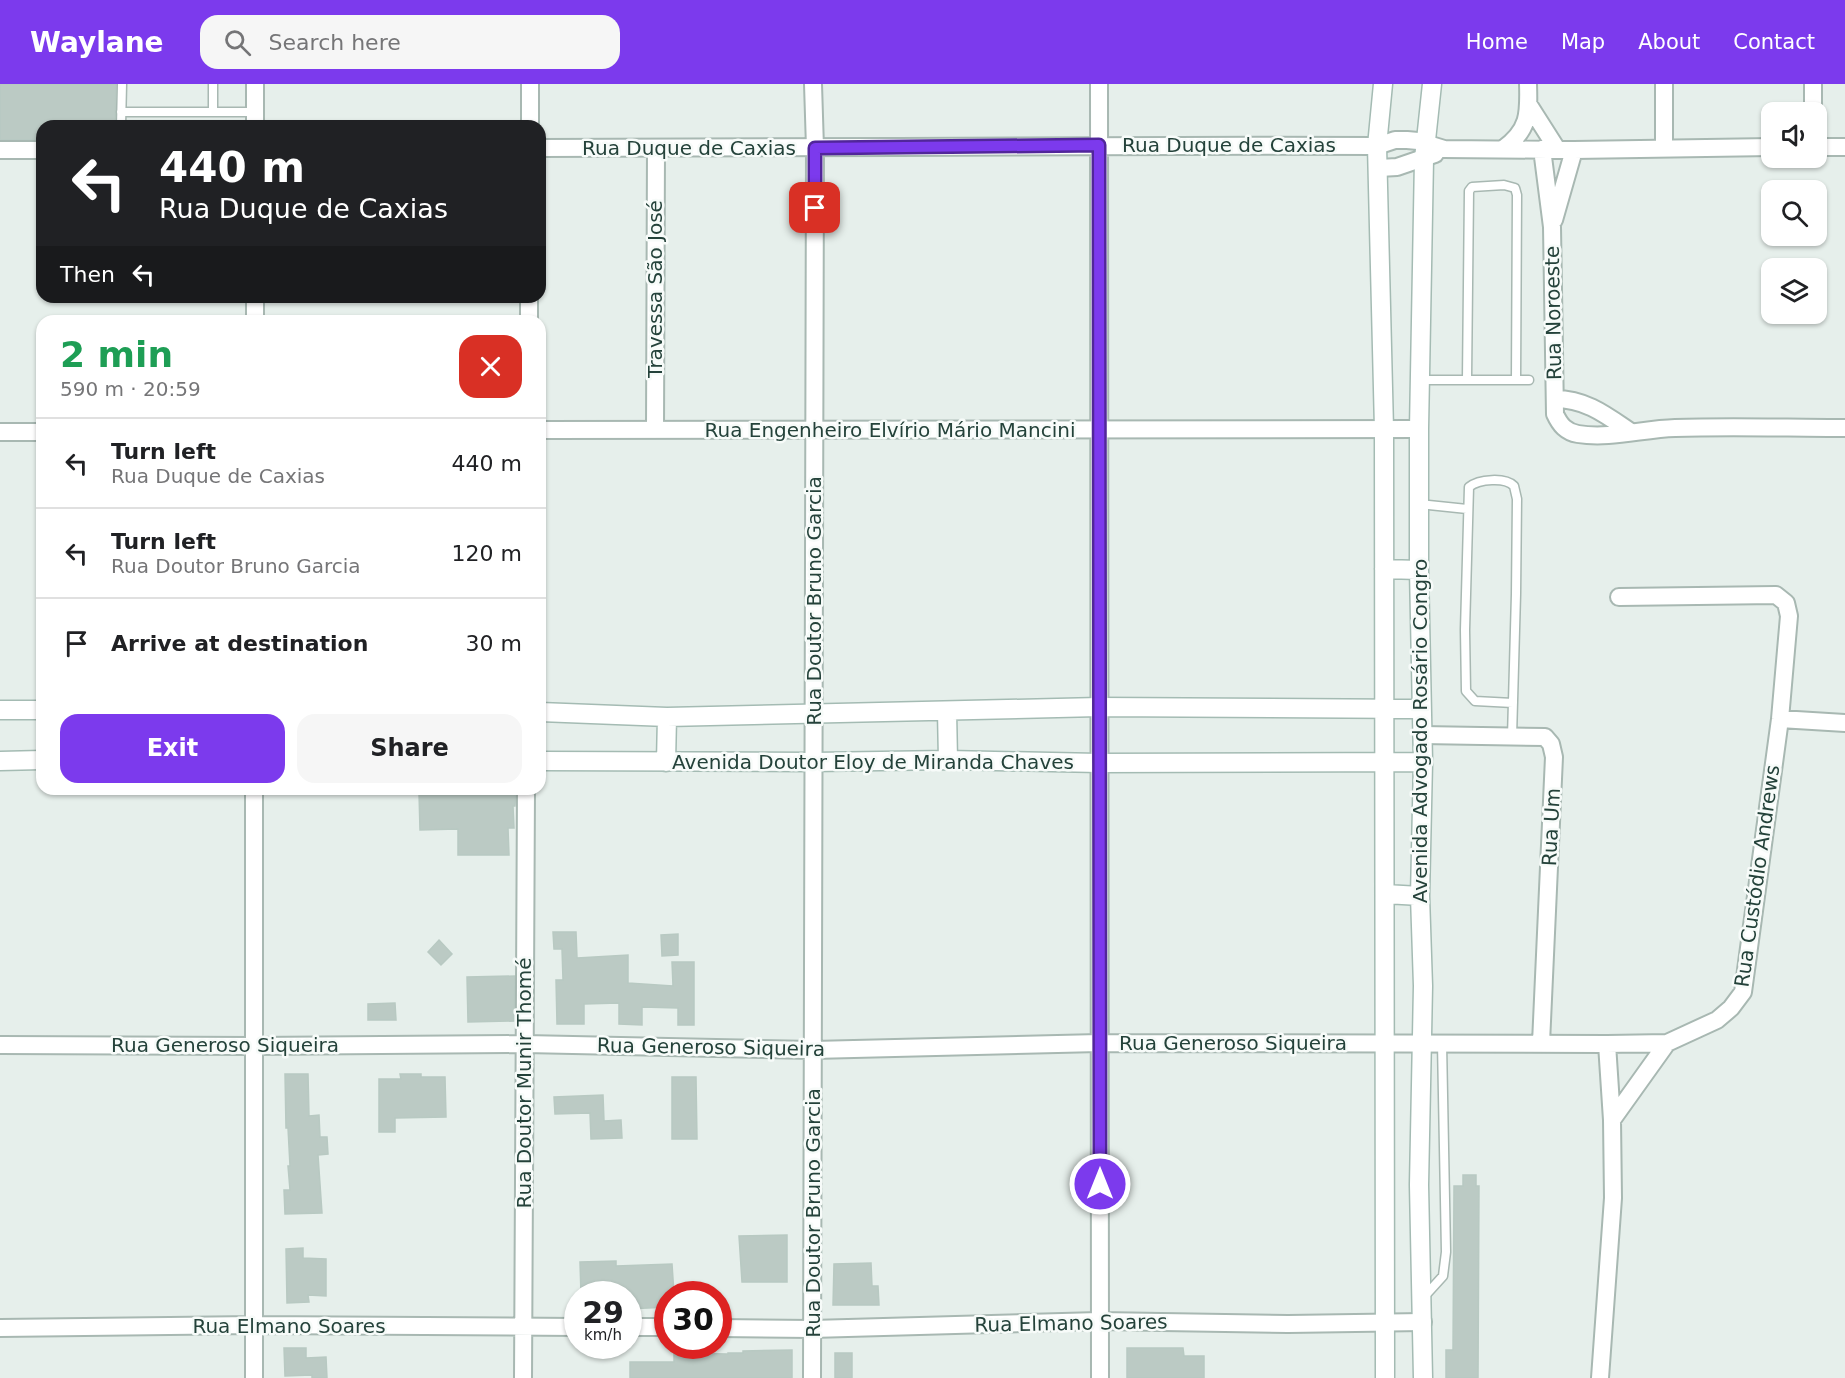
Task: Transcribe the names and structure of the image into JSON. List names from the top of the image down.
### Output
{
  "streets": {
    "main road": ["Avenida Advogado Rosário Congro", "Avenida Doutor Eloy de Miranda Chaves"],
    "street": [
      "Rua Duque de Caxias",
      "Travessa São José",
      "Rua Noroeste",
      "Rua Engenheiro Elvírio Mário Mancini",
      "Rua Doutor Bruno Garcia",
      "Rua Um",
      "Rua Custódio Andrews",
      "Rua Generoso Siqueira",
      "Rua Doutor Munir Thomé",
      "Rua Elmano Soares"
    ]
  },
  "crossings": [
    ["Rua Duque de Caxias", "Travessa São José"],
    ["Rua Duque de Caxias", "Rua Doutor Bruno Garcia"],
    ["Rua Duque de Caxias", "Avenida Advogado Rosário Congro"],
    ["Travessa São José", "Rua Engenheiro Elvírio Mário Mancini"],
    ["Rua Engenheiro Elvírio Mário Mancini", "Rua Doutor Bruno Garcia"],
    ["Rua Engenheiro Elvírio Mário Mancini", "Avenida Advogado Rosário Congro"],
    ["Rua Doutor Bruno Garcia", "Avenida Doutor Eloy de Miranda Chaves"],
    ["Rua Doutor Bruno Garcia", "Rua Generoso Siqueira"],
    ["Rua Doutor Bruno Garcia", "Rua Elmano Soares"],
    ["Avenida Advogado Rosário Congro", "Avenida Doutor Eloy de Miranda Chaves"],
    ["Avenida Advogado Rosário Congro", "Rua Um"],
    ["Avenida Advogado Rosário Congro", "Rua Generoso Siqueira"],
    ["Avenida Advogado Rosário Congro", "Rua Elmano Soares"],
    ["Rua Um", "Rua Generoso Siqueira"],
    ["Rua Custódio Andrews", "Rua Generoso Siqueira"],
    ["Rua Generoso Siqueira", "Rua Doutor Munir Thomé"],
    ["Rua Doutor Munir Thomé", "Rua Elmano Soares"]
  ],
  "page": {
    "header": "Waylane",
    "search": "Search here",
    "nav": [
      "Home",
      "Map",
      "About",
      "Contact"
    ],
    "turn": ["440 m", "Rua Duque de Caxias"],
    "then": "Then",
    "heading": ["2 min", "590 m · 20:59"],
    "list": [
      {
        "name": "Turn left",
        "note": "Rua Duque de Caxias",
        "value": "440 m"
      },
      {
        "name": "Turn left",
        "note": "Rua Doutor Bruno Garcia",
        "value": "120 m"
      },
      {
        "name": "Arrive at destination",
        "value": "30 m"
      }
    ],
    "buttons": ["Exit", "Share"],
    "speed": "29 km/h",
    "limit": "30"
  }
}
